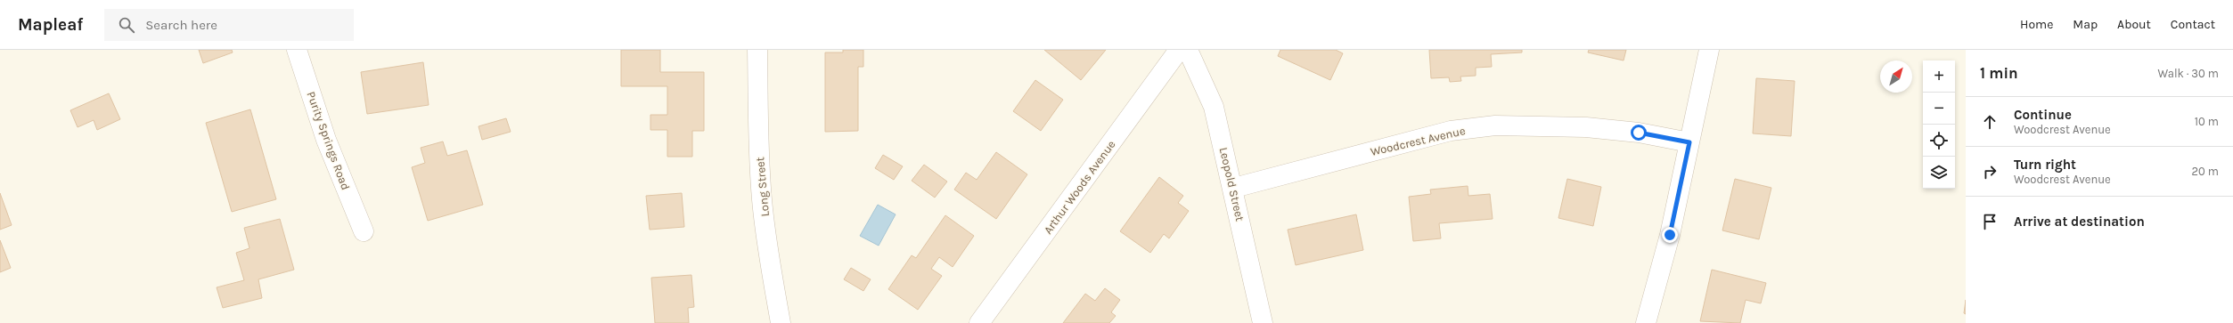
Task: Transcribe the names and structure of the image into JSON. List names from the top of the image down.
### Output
{
  "streets": {
    "street": [
      "Purity Springs Road",
      "Woodcrest Avenue",
      "Leopold Street",
      "Long Street",
      "Arthur Woods Avenue"
    ]
  },
  "crossings": [
    ["Woodcrest Avenue", "Leopold Street"]
  ],
  "north": "top right",
  "page": {
    "header": "Mapleaf",
    "search": "Search here",
    "nav": [
      "Home",
      "Map",
      "About",
      "Contact"
    ],
    "heading": ["1 min", "Walk · 30 m"],
    "map_buttons": ["+", "−"],
    "list": [
      ["Continue", "Woodcrest Avenue", "10 m"],
      ["Turn right", "Woodcrest Avenue", "20 m"],
      "Arrive at destination"
    ]
  }
}
